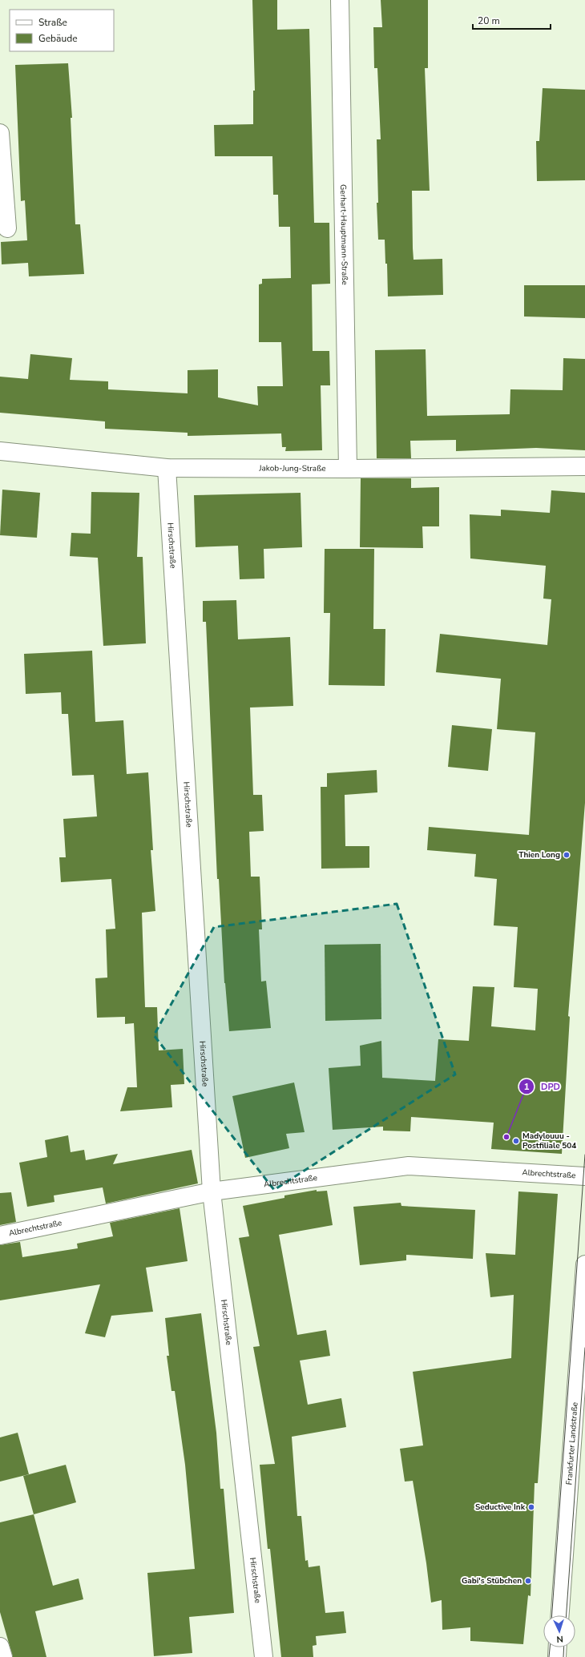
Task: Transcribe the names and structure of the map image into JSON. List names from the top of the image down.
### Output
{
  "streets": {
    "street": [
      "Gerhart-Hauptmann-Straße",
      "Jakob-Jung-Straße",
      "Hirschstraße",
      "Albrechtstraße",
      "Frankfurter Landstraße"
    ]
  },
  "crossings": [
    ["Gerhart-Hauptmann-Straße", "Jakob-Jung-Straße"],
    ["Jakob-Jung-Straße", "Hirschstraße"],
    ["Hirschstraße", "Albrechtstraße"]
  ],
  "places": [
    "Thien Long",
    "DPD",
    "Madylouuu - Postfiliale 504",
    "Seductive Ink",
    "Gabi's Stübchen"
  ],
  "legend": ["Straße", "Gebäude"],
  "scale_bar": "20 m",
  "north": "bottom"
}
